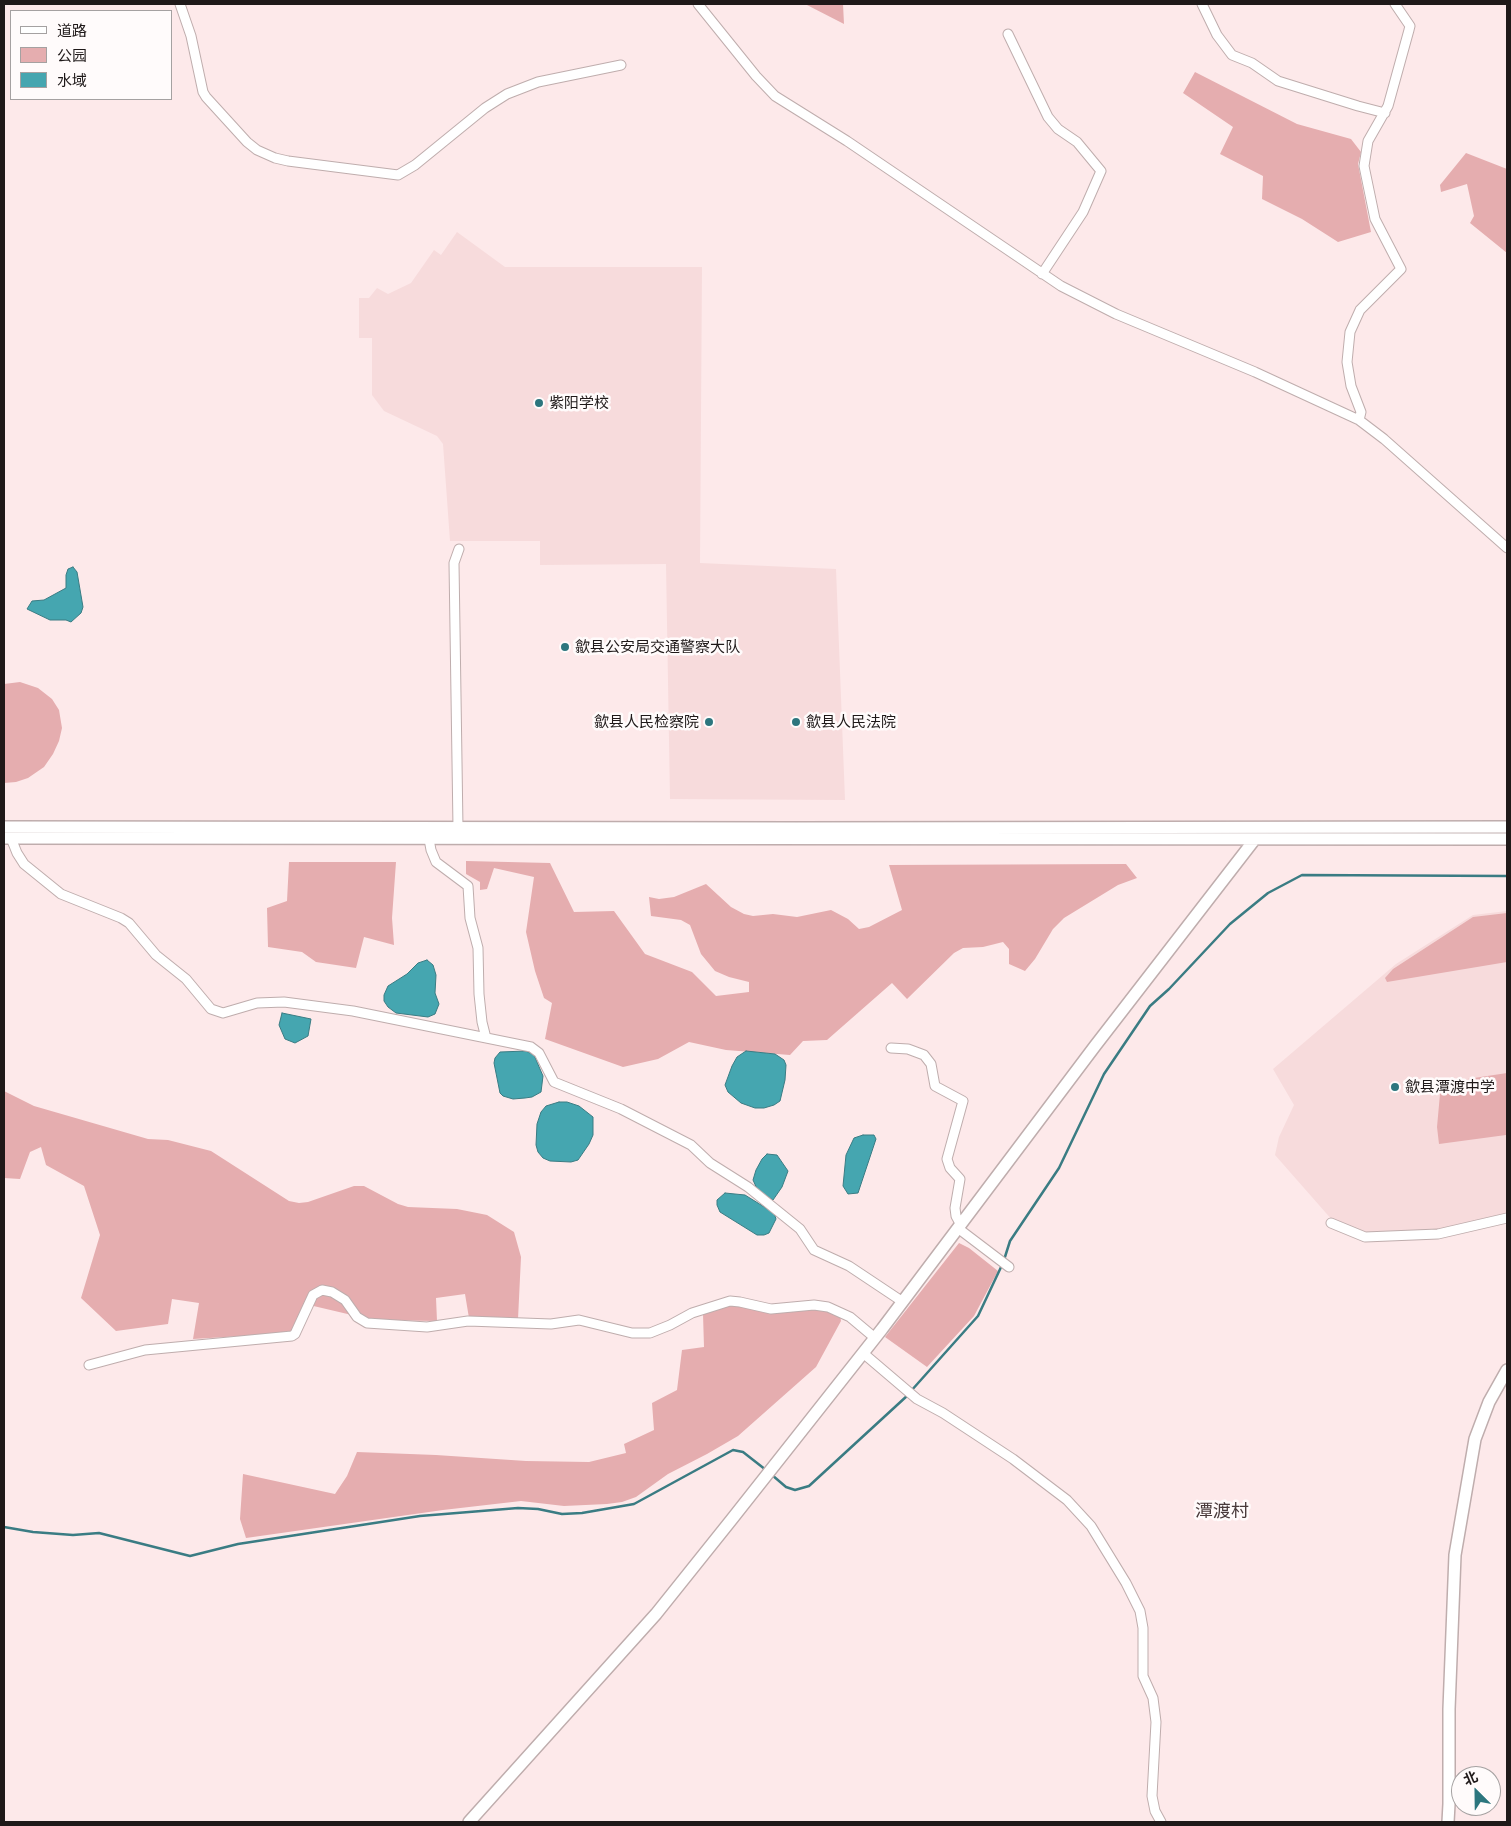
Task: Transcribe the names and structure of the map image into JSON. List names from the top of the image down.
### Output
{
  "districts": ["潭渡村"],
  "places": [
    "紫阳学校",
    "歙县公安局交通警察大队",
    "歙县人民检察院",
    "歙县人民法院",
    "歙县潭渡中学"
  ],
  "legend": ["道路", "公园", "水域"],
  "north": "top left"
}
